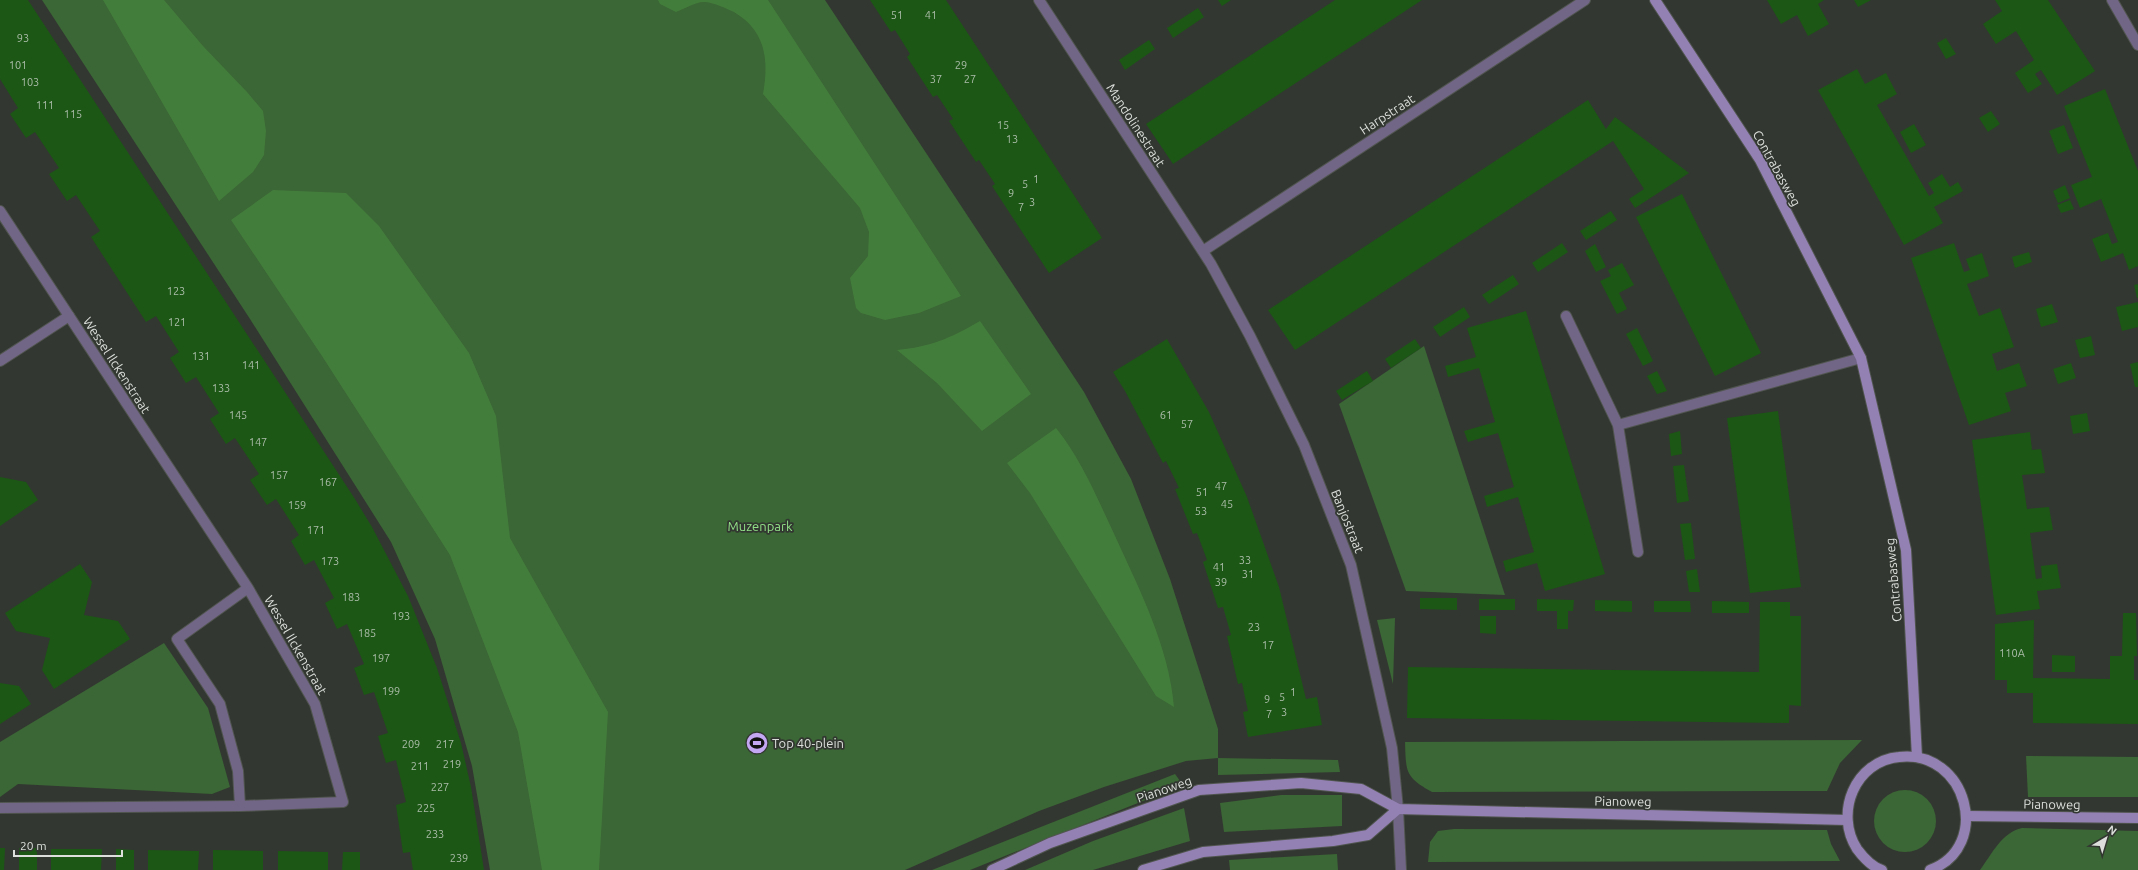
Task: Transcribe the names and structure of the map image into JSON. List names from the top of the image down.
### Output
{
  "streets": {
    "street": [
      "Harpstraat",
      "Mandolinestraat",
      "Contrabasweg",
      "Wessel Ilckenstraat",
      "Banjostraat",
      "Pianoweg"
    ]
  },
  "crossings": [
    ["Harpstraat", "Mandolinestraat"],
    ["Mandolinestraat", "Banjostraat"],
    ["Banjostraat", "Pianoweg"]
  ],
  "parks": ["Muzenpark"],
  "places": {
    "sports": ["Top 40-plein"]
  },
  "house_numbers": [
    "51",
    "41",
    "93",
    "101",
    "29",
    "37",
    "27",
    "103",
    "111",
    "115",
    "15",
    "13",
    "1",
    "5",
    "9",
    "3",
    "7",
    "123",
    "121",
    "131",
    "141",
    "133",
    "145",
    "61",
    "57",
    "147",
    "157",
    "167",
    "47",
    "51",
    "45",
    "159",
    "53",
    "171",
    "33",
    "173",
    "41",
    "31",
    "39",
    "183",
    "193",
    "23",
    "185",
    "17",
    "110A",
    "197",
    "199",
    "1",
    "5",
    "9",
    "3",
    "7",
    "209",
    "217",
    "219",
    "211",
    "227",
    "225",
    "233",
    "239"
  ],
  "scale_bar": "20 m",
  "north": "top right"
}
